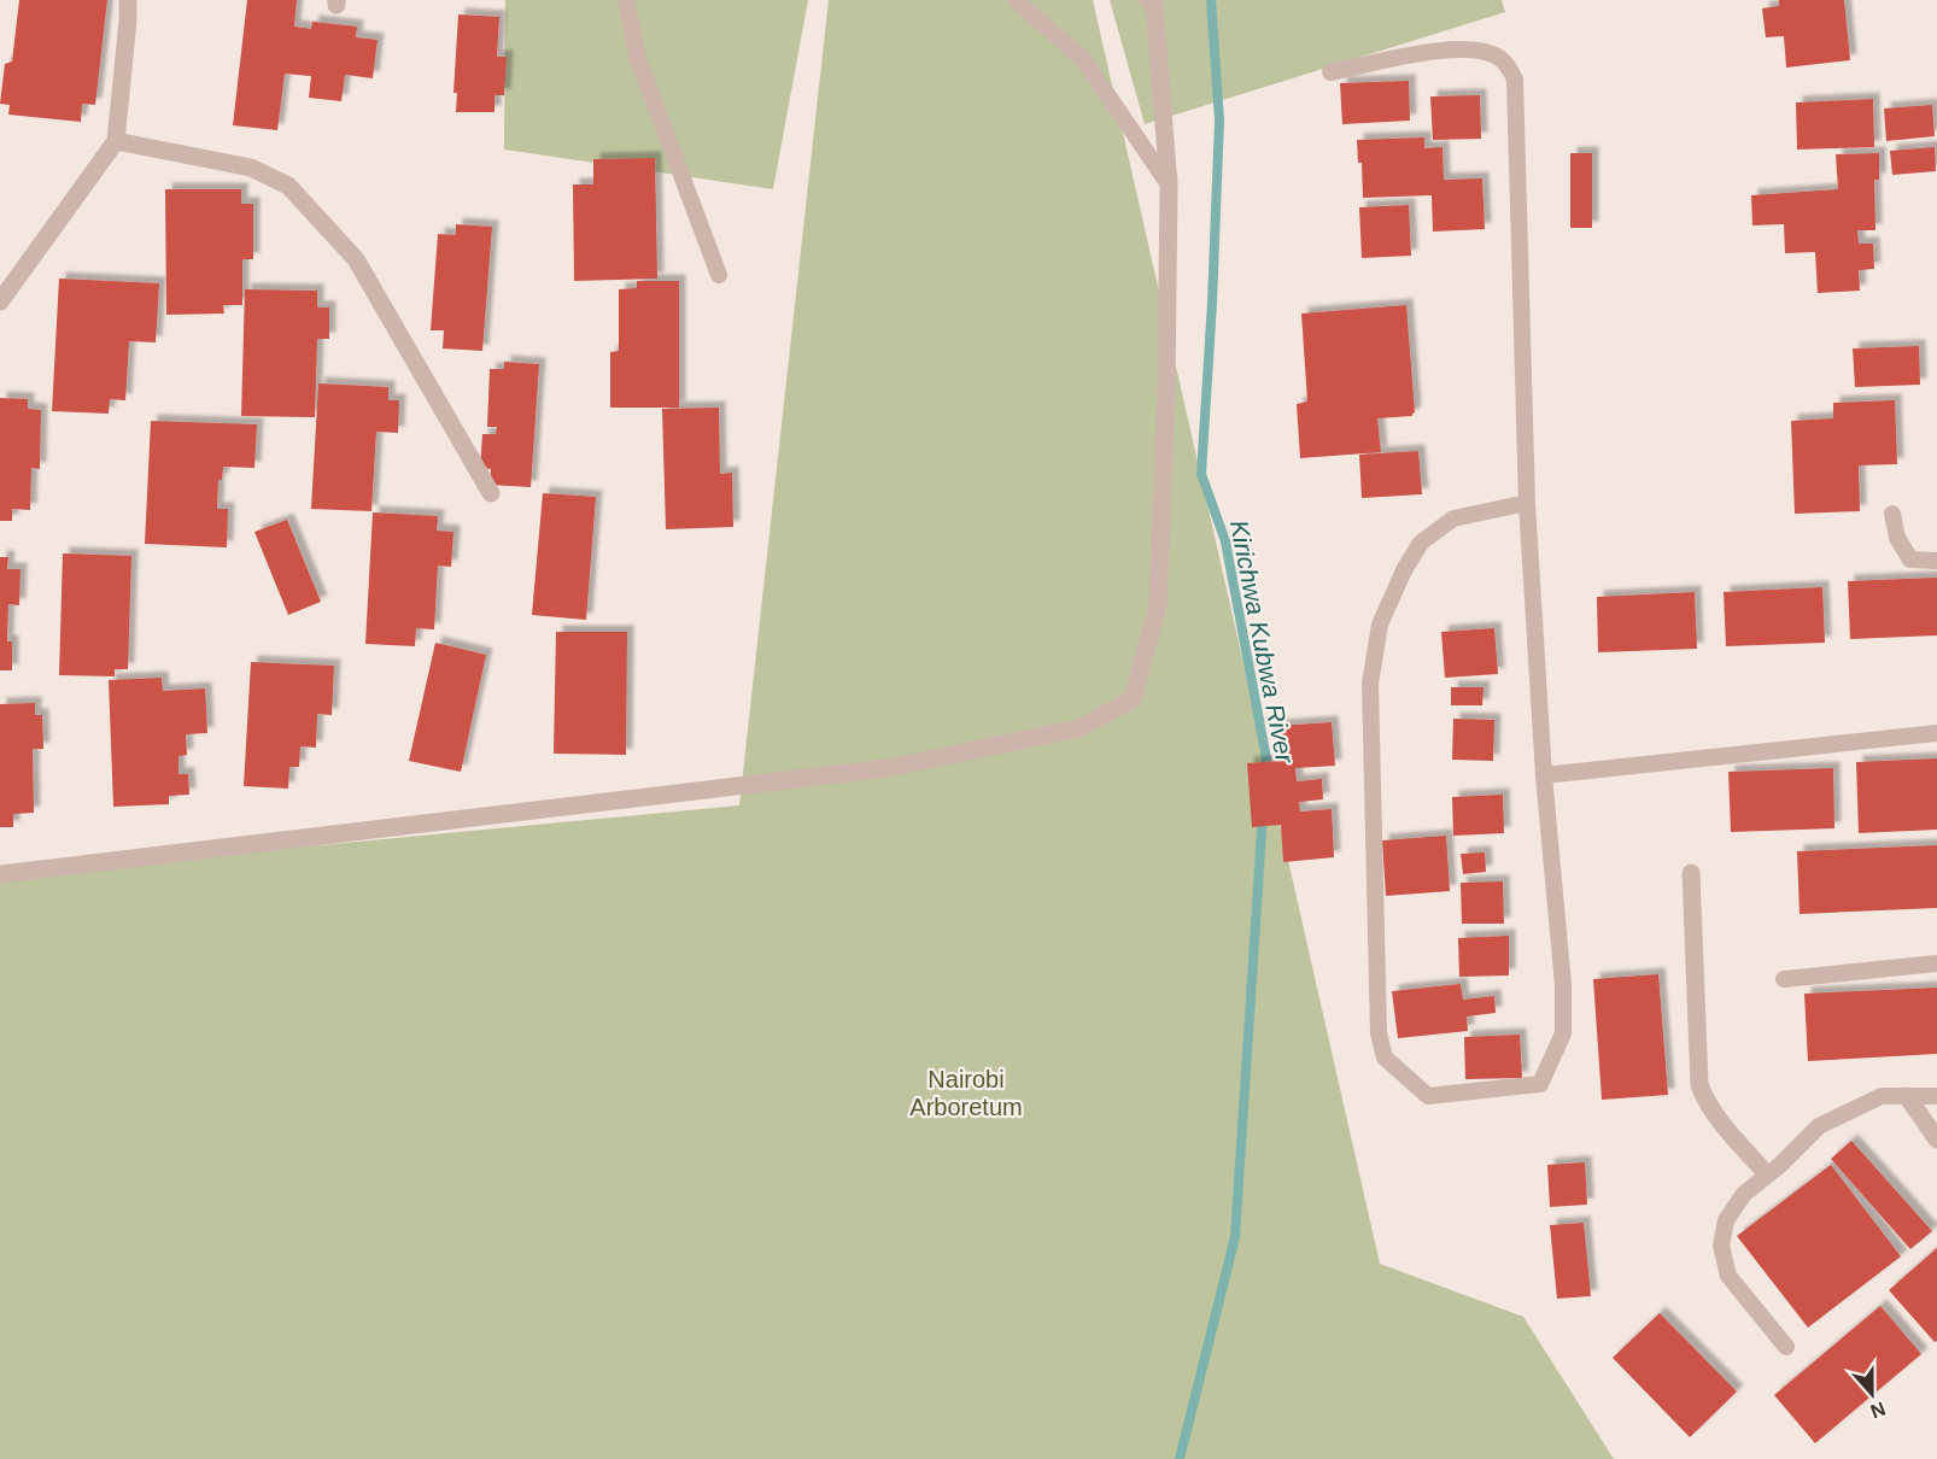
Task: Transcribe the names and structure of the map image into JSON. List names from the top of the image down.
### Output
{
  "water": ["Kirichwa Kubwa River"],
  "parks": ["Nairobi Arboretum"],
  "north": "bottom"
}
